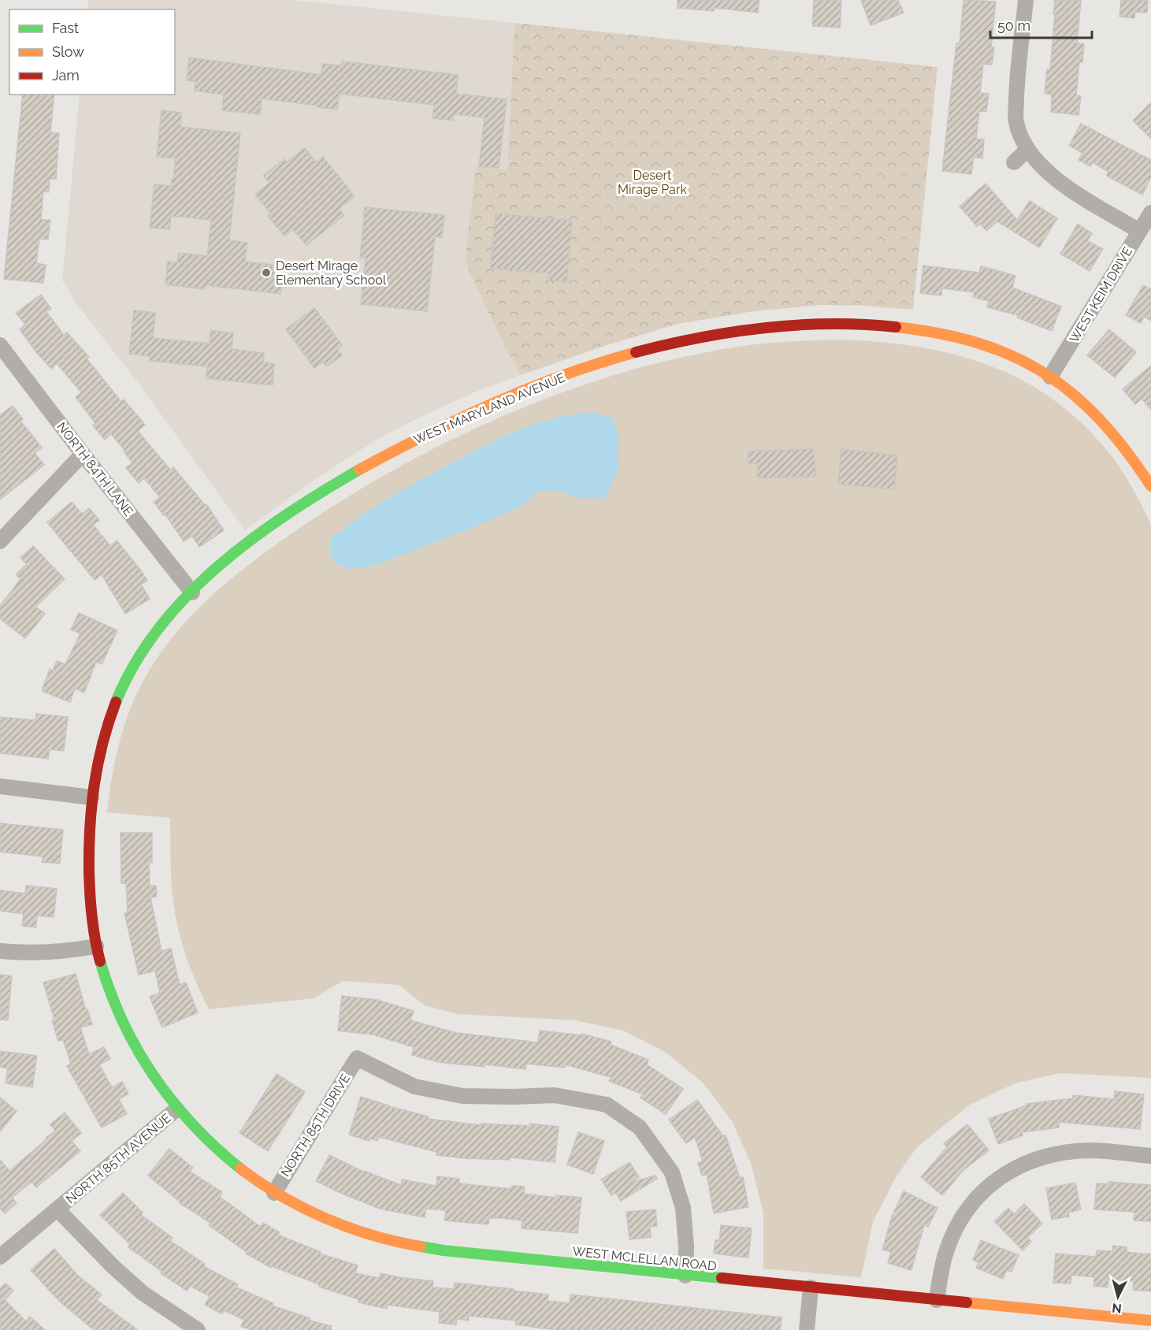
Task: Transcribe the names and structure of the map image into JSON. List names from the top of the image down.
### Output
{
  "streets": {
    "street": [
      "WEST KEIM DRIVE",
      "WEST MARYLAND AVENUE",
      "NORTH 84TH LANE",
      "NORTH 85TH DRIVE",
      "NORTH 85TH AVENUE",
      "WEST MCLELLAN ROAD"
    ]
  },
  "crossings": [
    ["WEST KEIM DRIVE", "WEST MARYLAND AVENUE"],
    ["WEST MARYLAND AVENUE", "NORTH 84TH LANE"],
    ["WEST MARYLAND AVENUE", "NORTH 85TH AVENUE"],
    ["NORTH 85TH DRIVE", "WEST MCLELLAN ROAD"],
    ["NORTH 85TH AVENUE", "WEST MCLELLAN ROAD"]
  ],
  "parks": ["Desert Mirage Park"],
  "places": ["Desert Mirage Elementary School"],
  "legend": ["Fast", "Slow", "Jam"],
  "scale_bar": "50 m",
  "north": "bottom"
}
